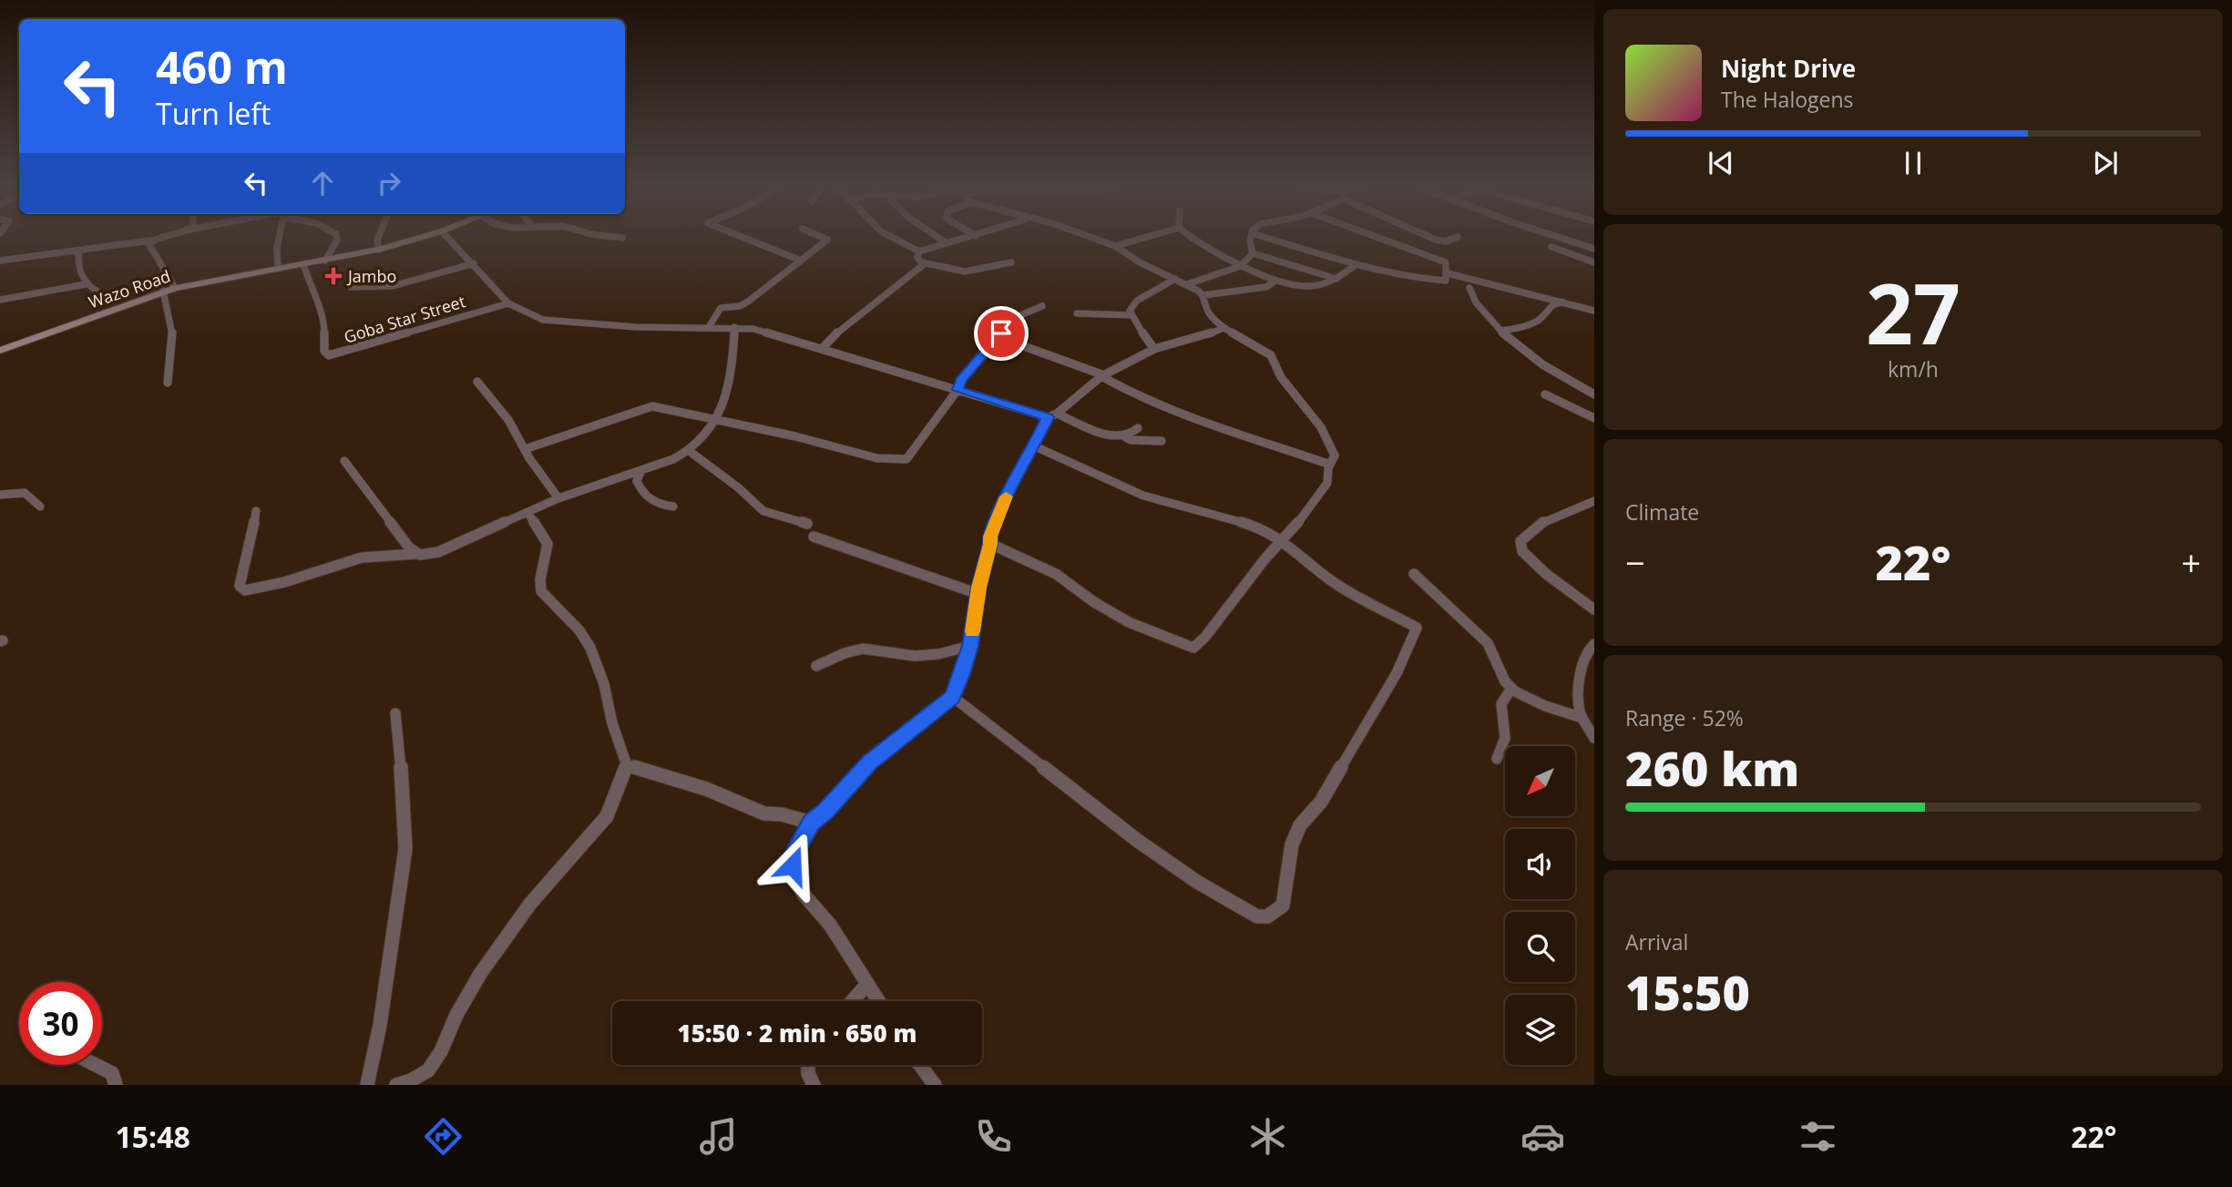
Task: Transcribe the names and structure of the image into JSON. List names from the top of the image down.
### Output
{
  "streets": {
    "main road": ["Wazo Road"],
    "street": ["Goba Star Street"]
  },
  "crossings": [
    ["Wazo Road", "Goba Star Street"]
  ],
  "places": {
    "health": ["Jambo"]
  },
  "north": "bottom left",
  "page": {
    "turn": ["460 m", "Turn left"],
    "song": ["Night Drive", "The Halogens"],
    "tile": [
      ["27", "km/h"],
      "Climate",
      ["Range · 52%", "260 km"],
      ["Arrival", "15:50"]
    ],
    "heat": ["−", "22°", "+"],
    "limit": "30",
    "trip": "15:50 · 2 min · 650 m",
    "tabs": ["15:48", "22°"]
  }
}
